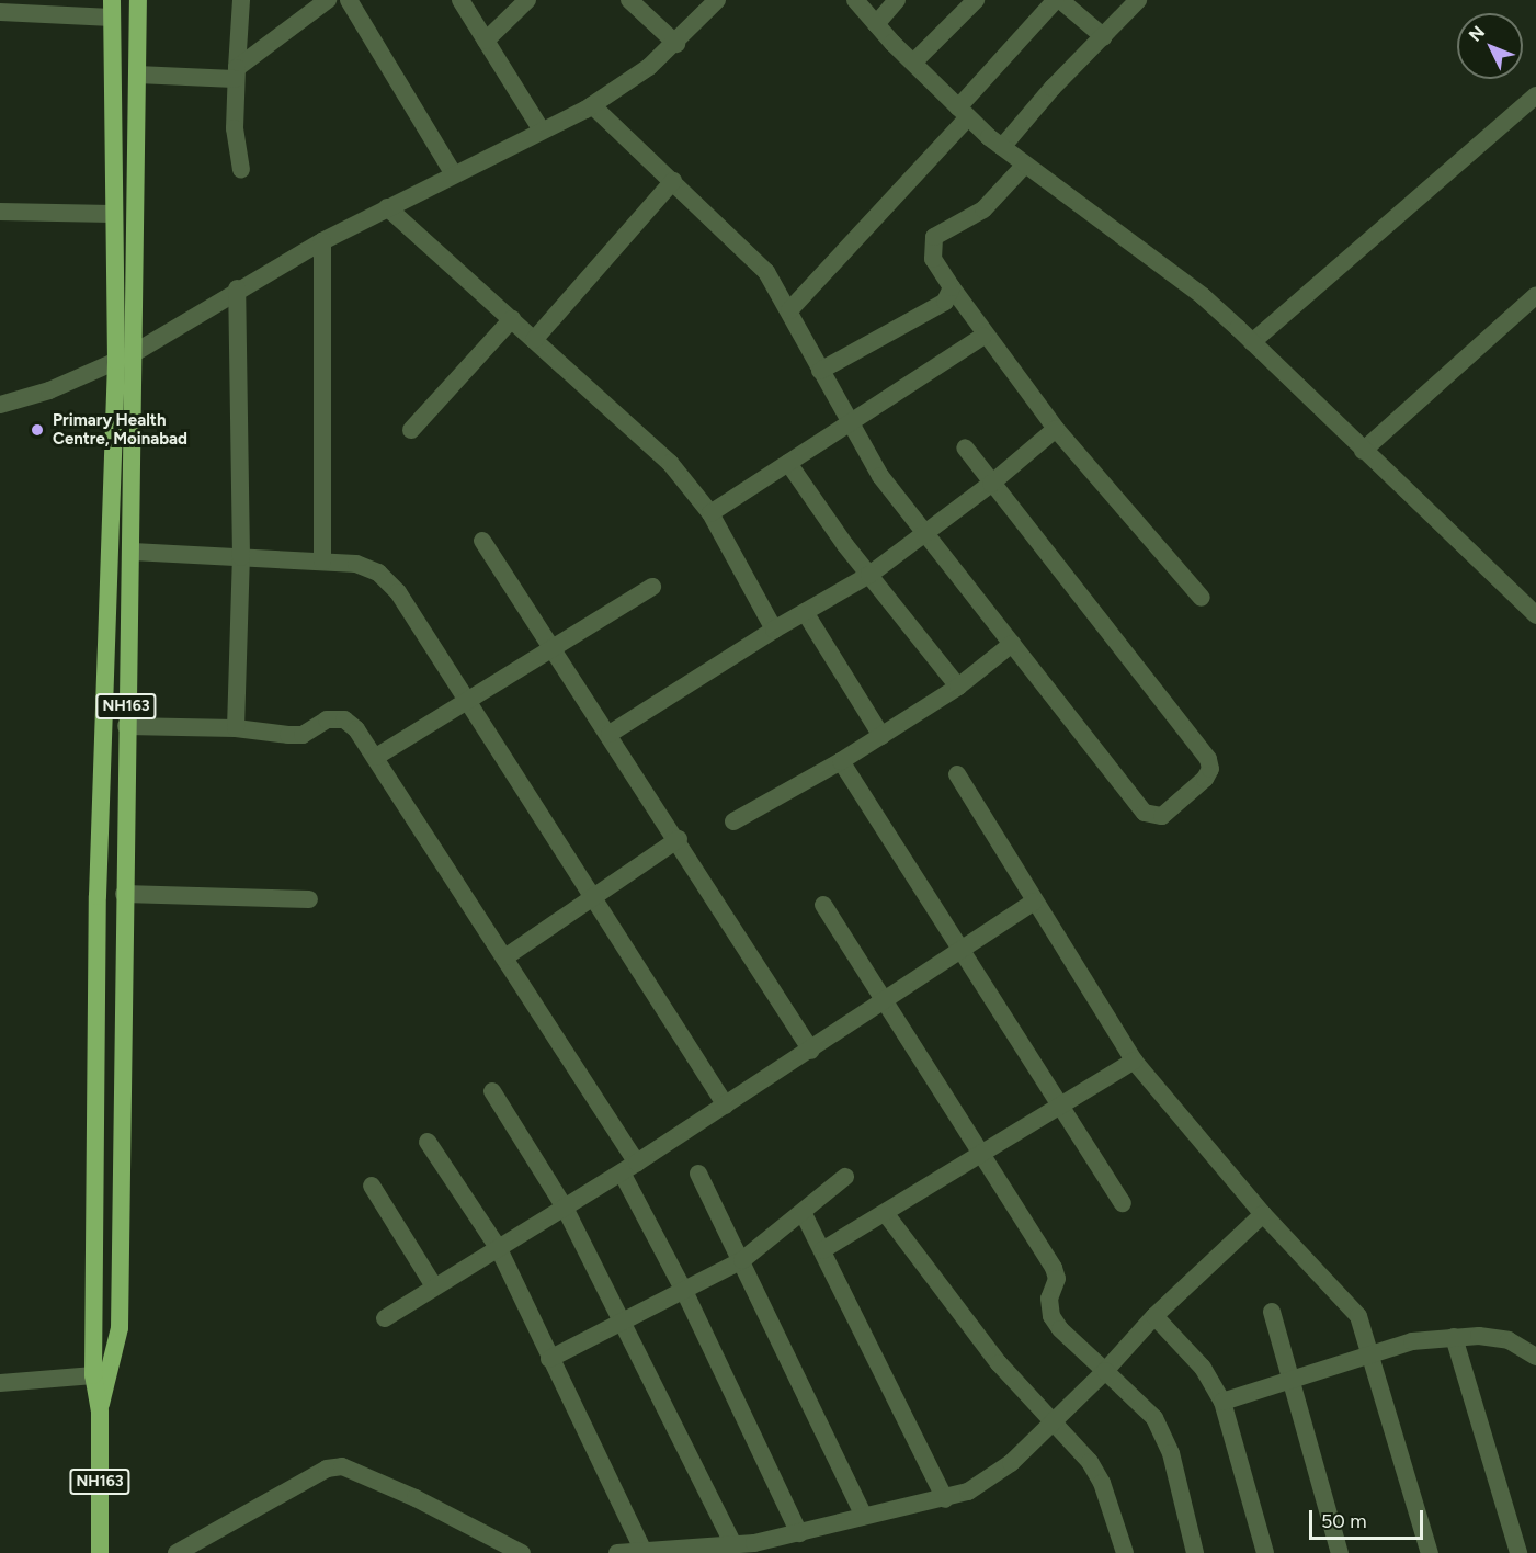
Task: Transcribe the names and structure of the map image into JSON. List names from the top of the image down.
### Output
{
  "streets": {
    "highway": ["NH163"]
  },
  "places": ["Primary Health Centre, Moinabad"],
  "scale_bar": "50 m",
  "north": "top left"
}
